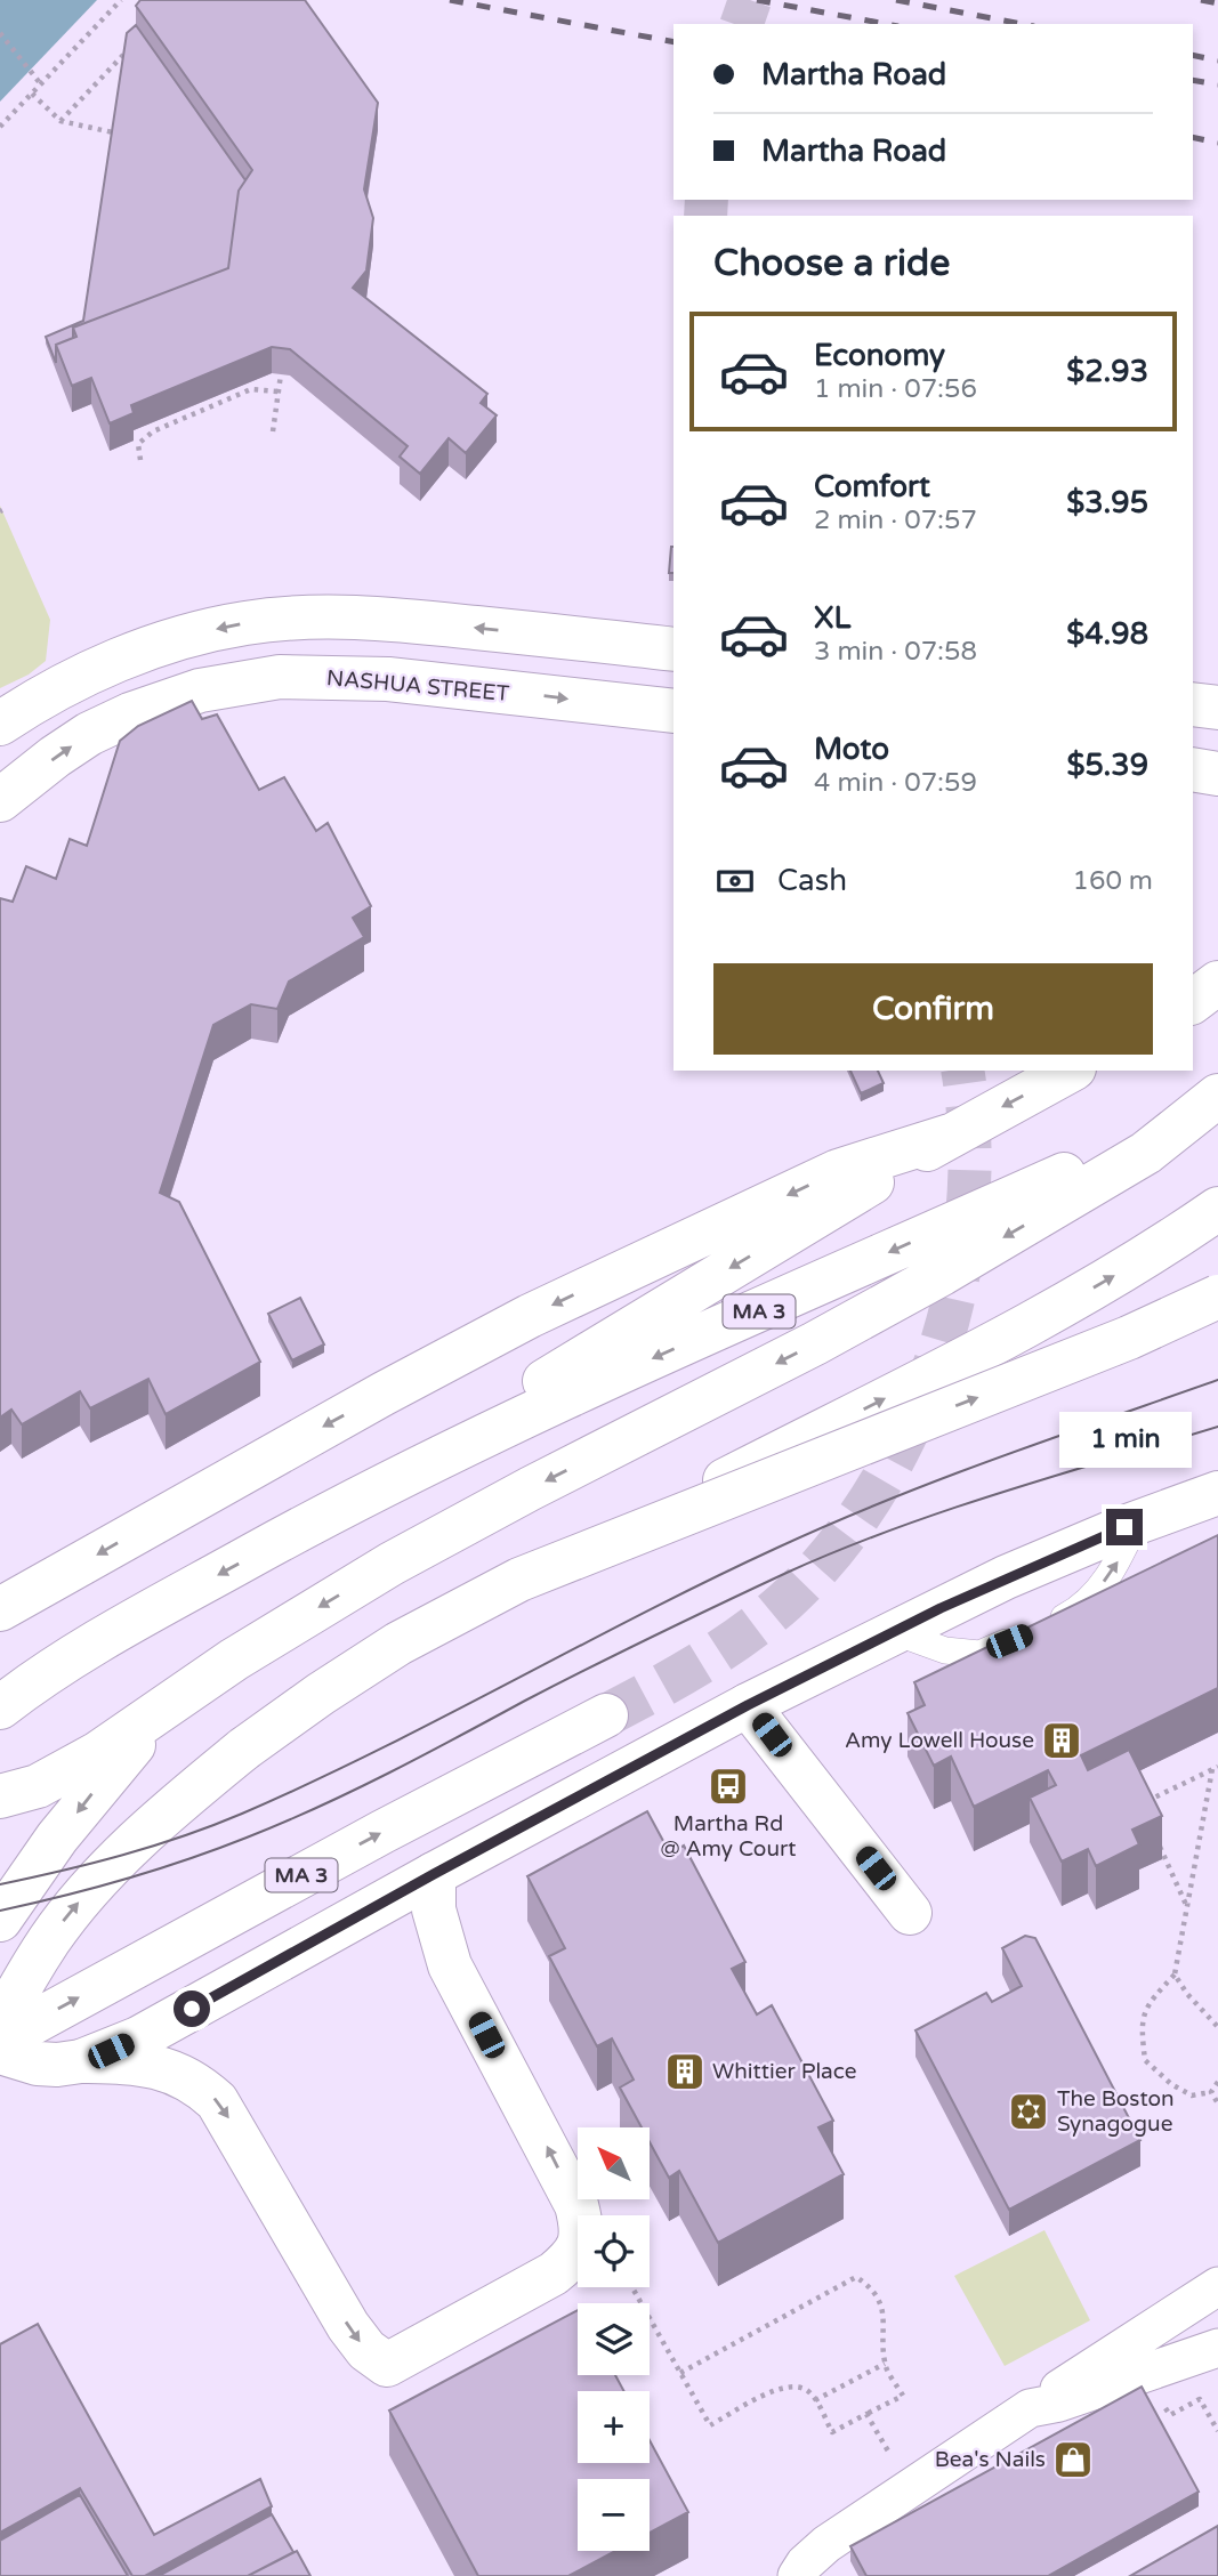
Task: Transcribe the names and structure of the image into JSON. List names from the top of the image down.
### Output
{
  "streets": {
    "main road": ["NASHUA STREET", "MA 3"]
  },
  "places": {
    "building": ["Amy Lowell House", "Whittier Place"],
    "bus stop": ["Martha Rd @ Amy Court"],
    "synagogue": ["The Boston Synagogue"],
    "shop": ["Bea's Nails"]
  },
  "north": "top left",
  "page": {
    "banner": ["Martha Road", "Martha Road"],
    "heading": "Choose a ride",
    "list": [
      {
        "name": "Economy",
        "note": "1 min · 07:56",
        "value": "$2.93"
      },
      {
        "name": "Comfort",
        "note": "2 min · 07:57",
        "value": "$3.95"
      },
      {
        "name": "XL",
        "note": "3 min · 07:58",
        "value": "$4.98"
      },
      {
        "name": "Moto",
        "note": "4 min · 07:59",
        "value": "$5.39"
      }
    ],
    "pay": ["Cash", "160 m"],
    "buttons": "Confirm",
    "bubble": "1 min",
    "map_buttons": ["+", "−"]
  }
}
